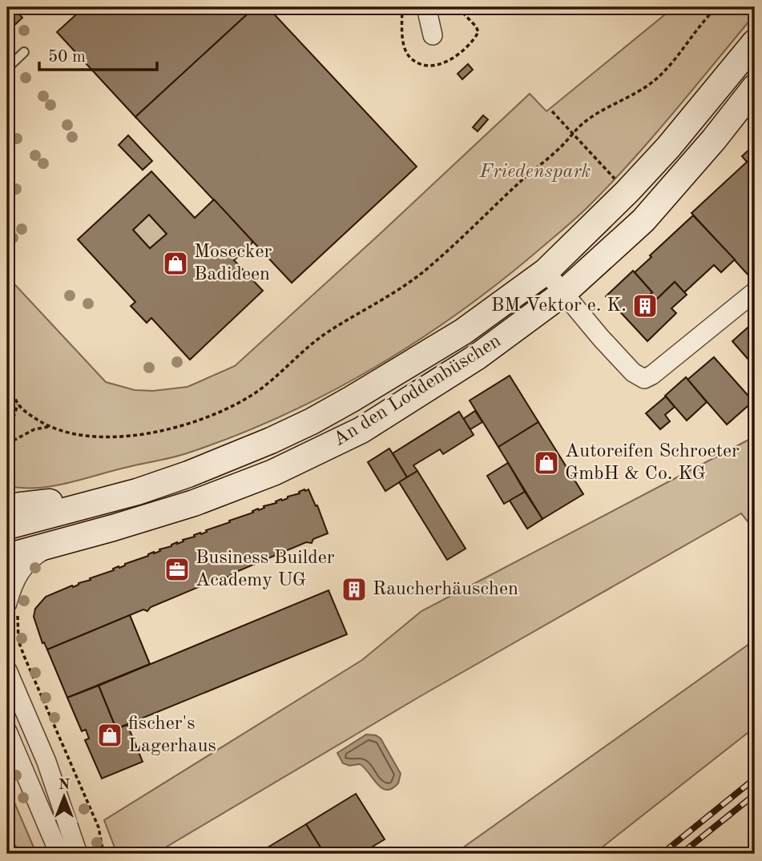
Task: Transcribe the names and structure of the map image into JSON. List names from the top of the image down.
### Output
{
  "streets": {
    "main road": ["An den Loddenbüschen"]
  },
  "parks": ["Friedenspark"],
  "places": {
    "shop": ["Mosecker Badideen", "Autoreifen Schroeter GmbH & Co. KG", "fischer's Lagerhaus"],
    "building": ["BM Vektor e. K.", "Raucherhäuschen"],
    "office": ["Business Builder Academy UG"]
  },
  "scale_bar": "50 m",
  "north": "top"
}
